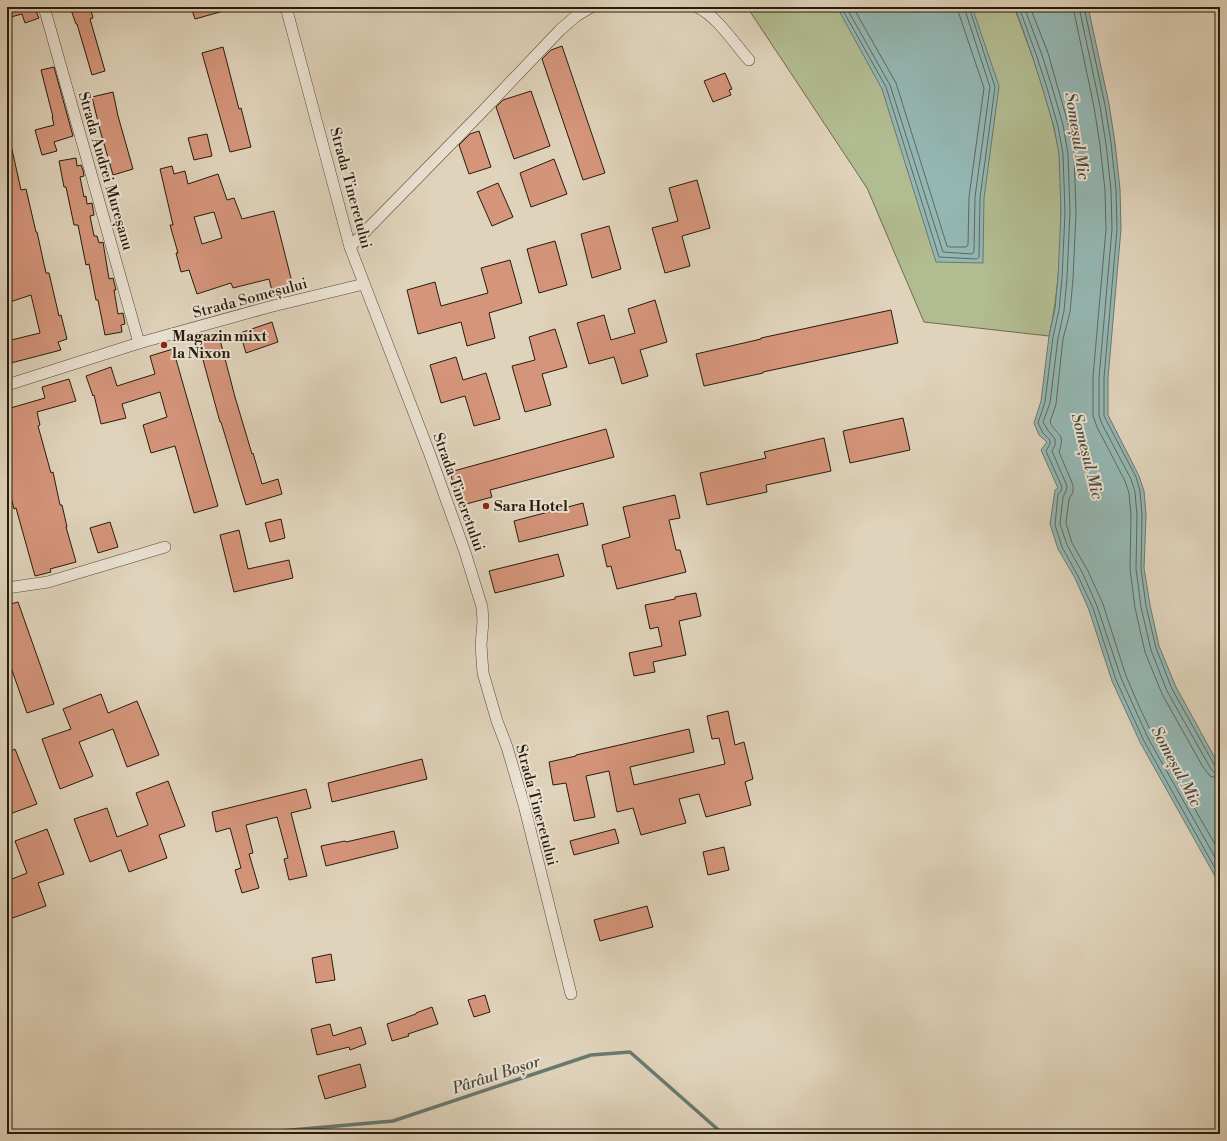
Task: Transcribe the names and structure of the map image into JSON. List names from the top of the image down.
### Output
{
  "streets": {
    "street": ["Strada Andrei Mureșanu", "Strada Tineretului", "Strada Someșului"]
  },
  "crossings": [
    ["Strada Andrei Mureșanu", "Strada Someșului"],
    ["Strada Tineretului", "Strada Someșului"]
  ],
  "water": ["Someșul Mic", "Pârâul Boșor"],
  "places": ["Magazin mixt la Nixon", "Sara Hotel"]
}
